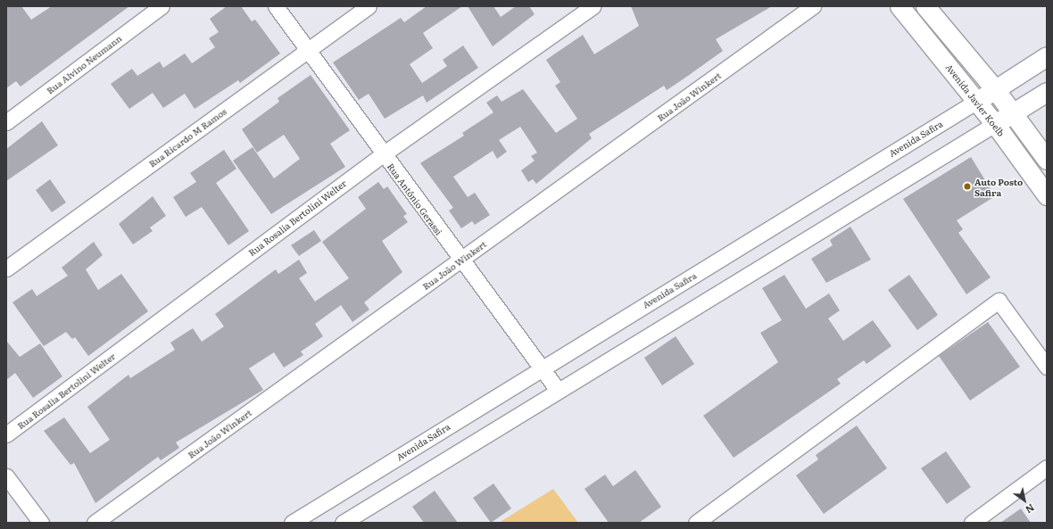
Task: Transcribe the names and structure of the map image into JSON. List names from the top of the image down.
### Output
{
  "streets": {
    "street": [
      "Rua Alvino Neumann",
      "Rua João Winkert",
      "Avenida Javier Koelb",
      "Rua Ricardo M Ramos",
      "Avenida Safira",
      "Rua Antônio Gerassi",
      "Rua Rosalia Bertolini Welter"
    ]
  },
  "crossings": [
    ["Rua João Winkert", "Rua Antônio Gerassi"],
    ["Avenida Javier Koelb", "Avenida Safira"],
    ["Rua Ricardo M Ramos", "Rua Antônio Gerassi"],
    ["Avenida Safira", "Rua Antônio Gerassi"],
    ["Rua Antônio Gerassi", "Rua Rosalia Bertolini Welter"]
  ],
  "places": ["Auto Posto Safira"],
  "north": "bottom right"
}
